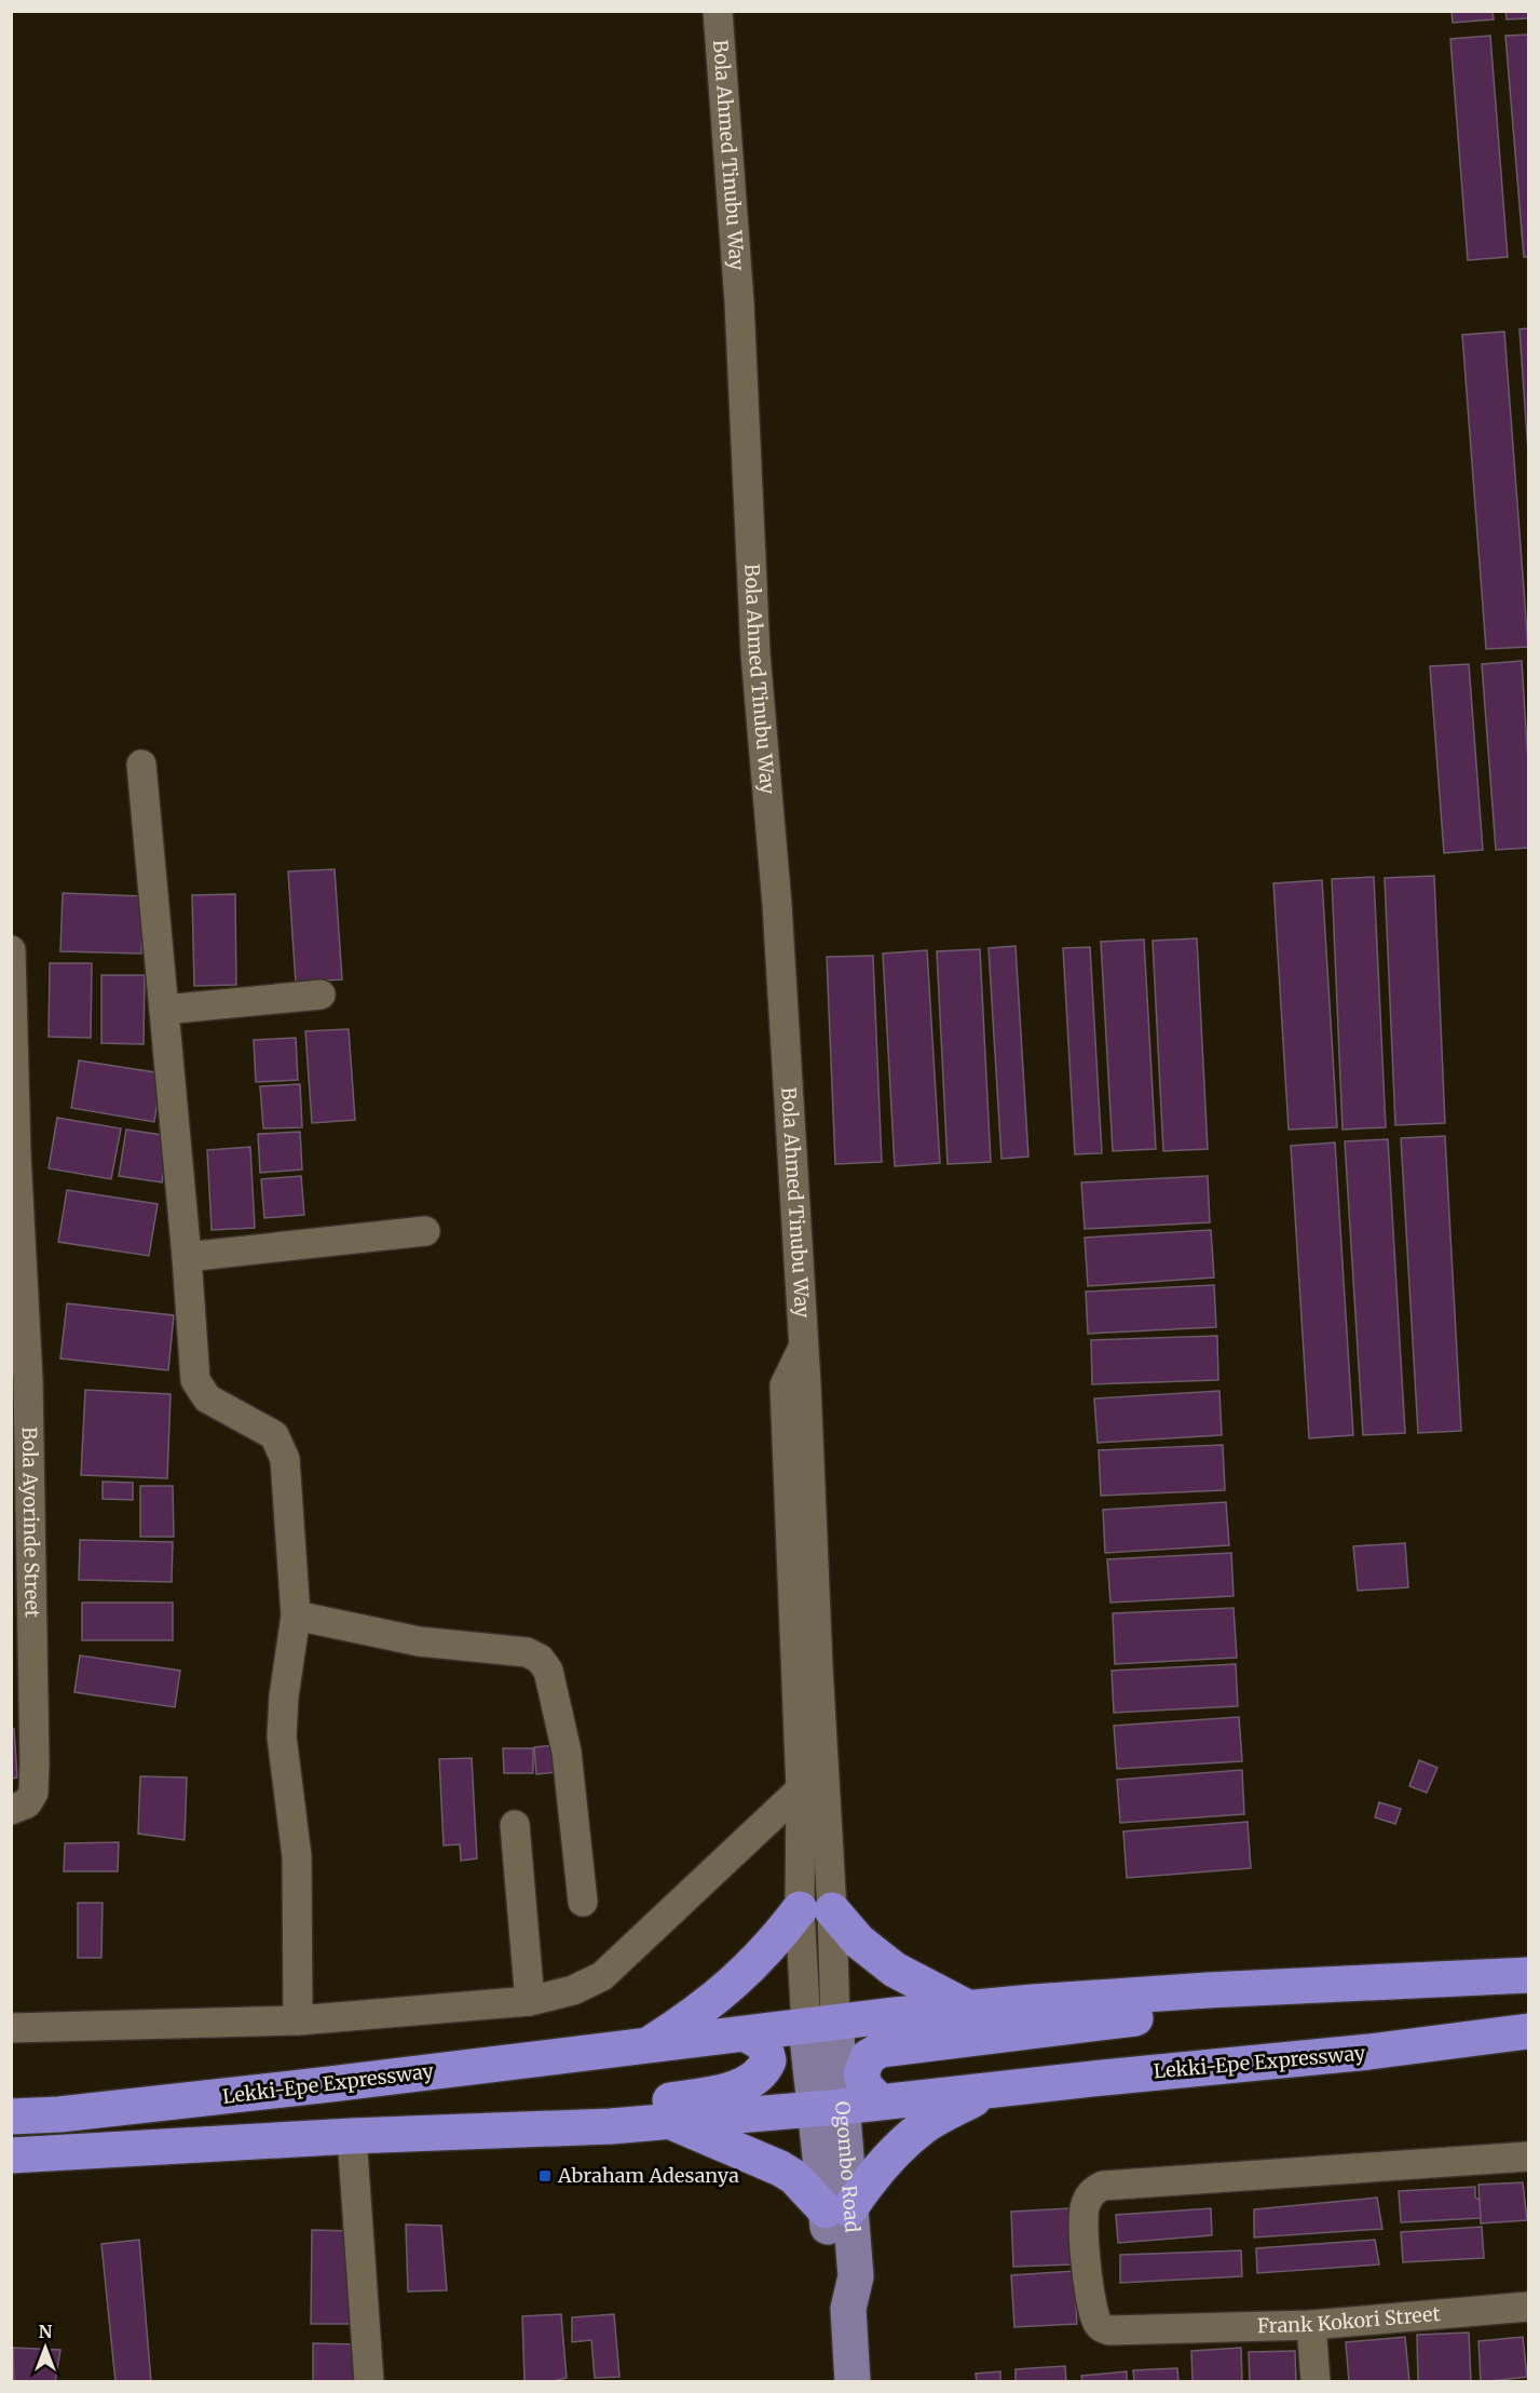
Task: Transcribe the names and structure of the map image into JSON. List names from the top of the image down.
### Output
{
  "streets": {
    "highway": ["Lekki-Epe Expressway"],
    "main road": ["Ogombo Road"],
    "street": ["Bola Ahmed Tinubu Way", "Bola Ayorinde Street", "Frank Kokori Street"]
  },
  "crossings": [
    ["Lekki-Epe Expressway", "Ogombo Road"]
  ],
  "places": {
    "transit": ["Abraham Adesanya"]
  },
  "north": "top"
}
